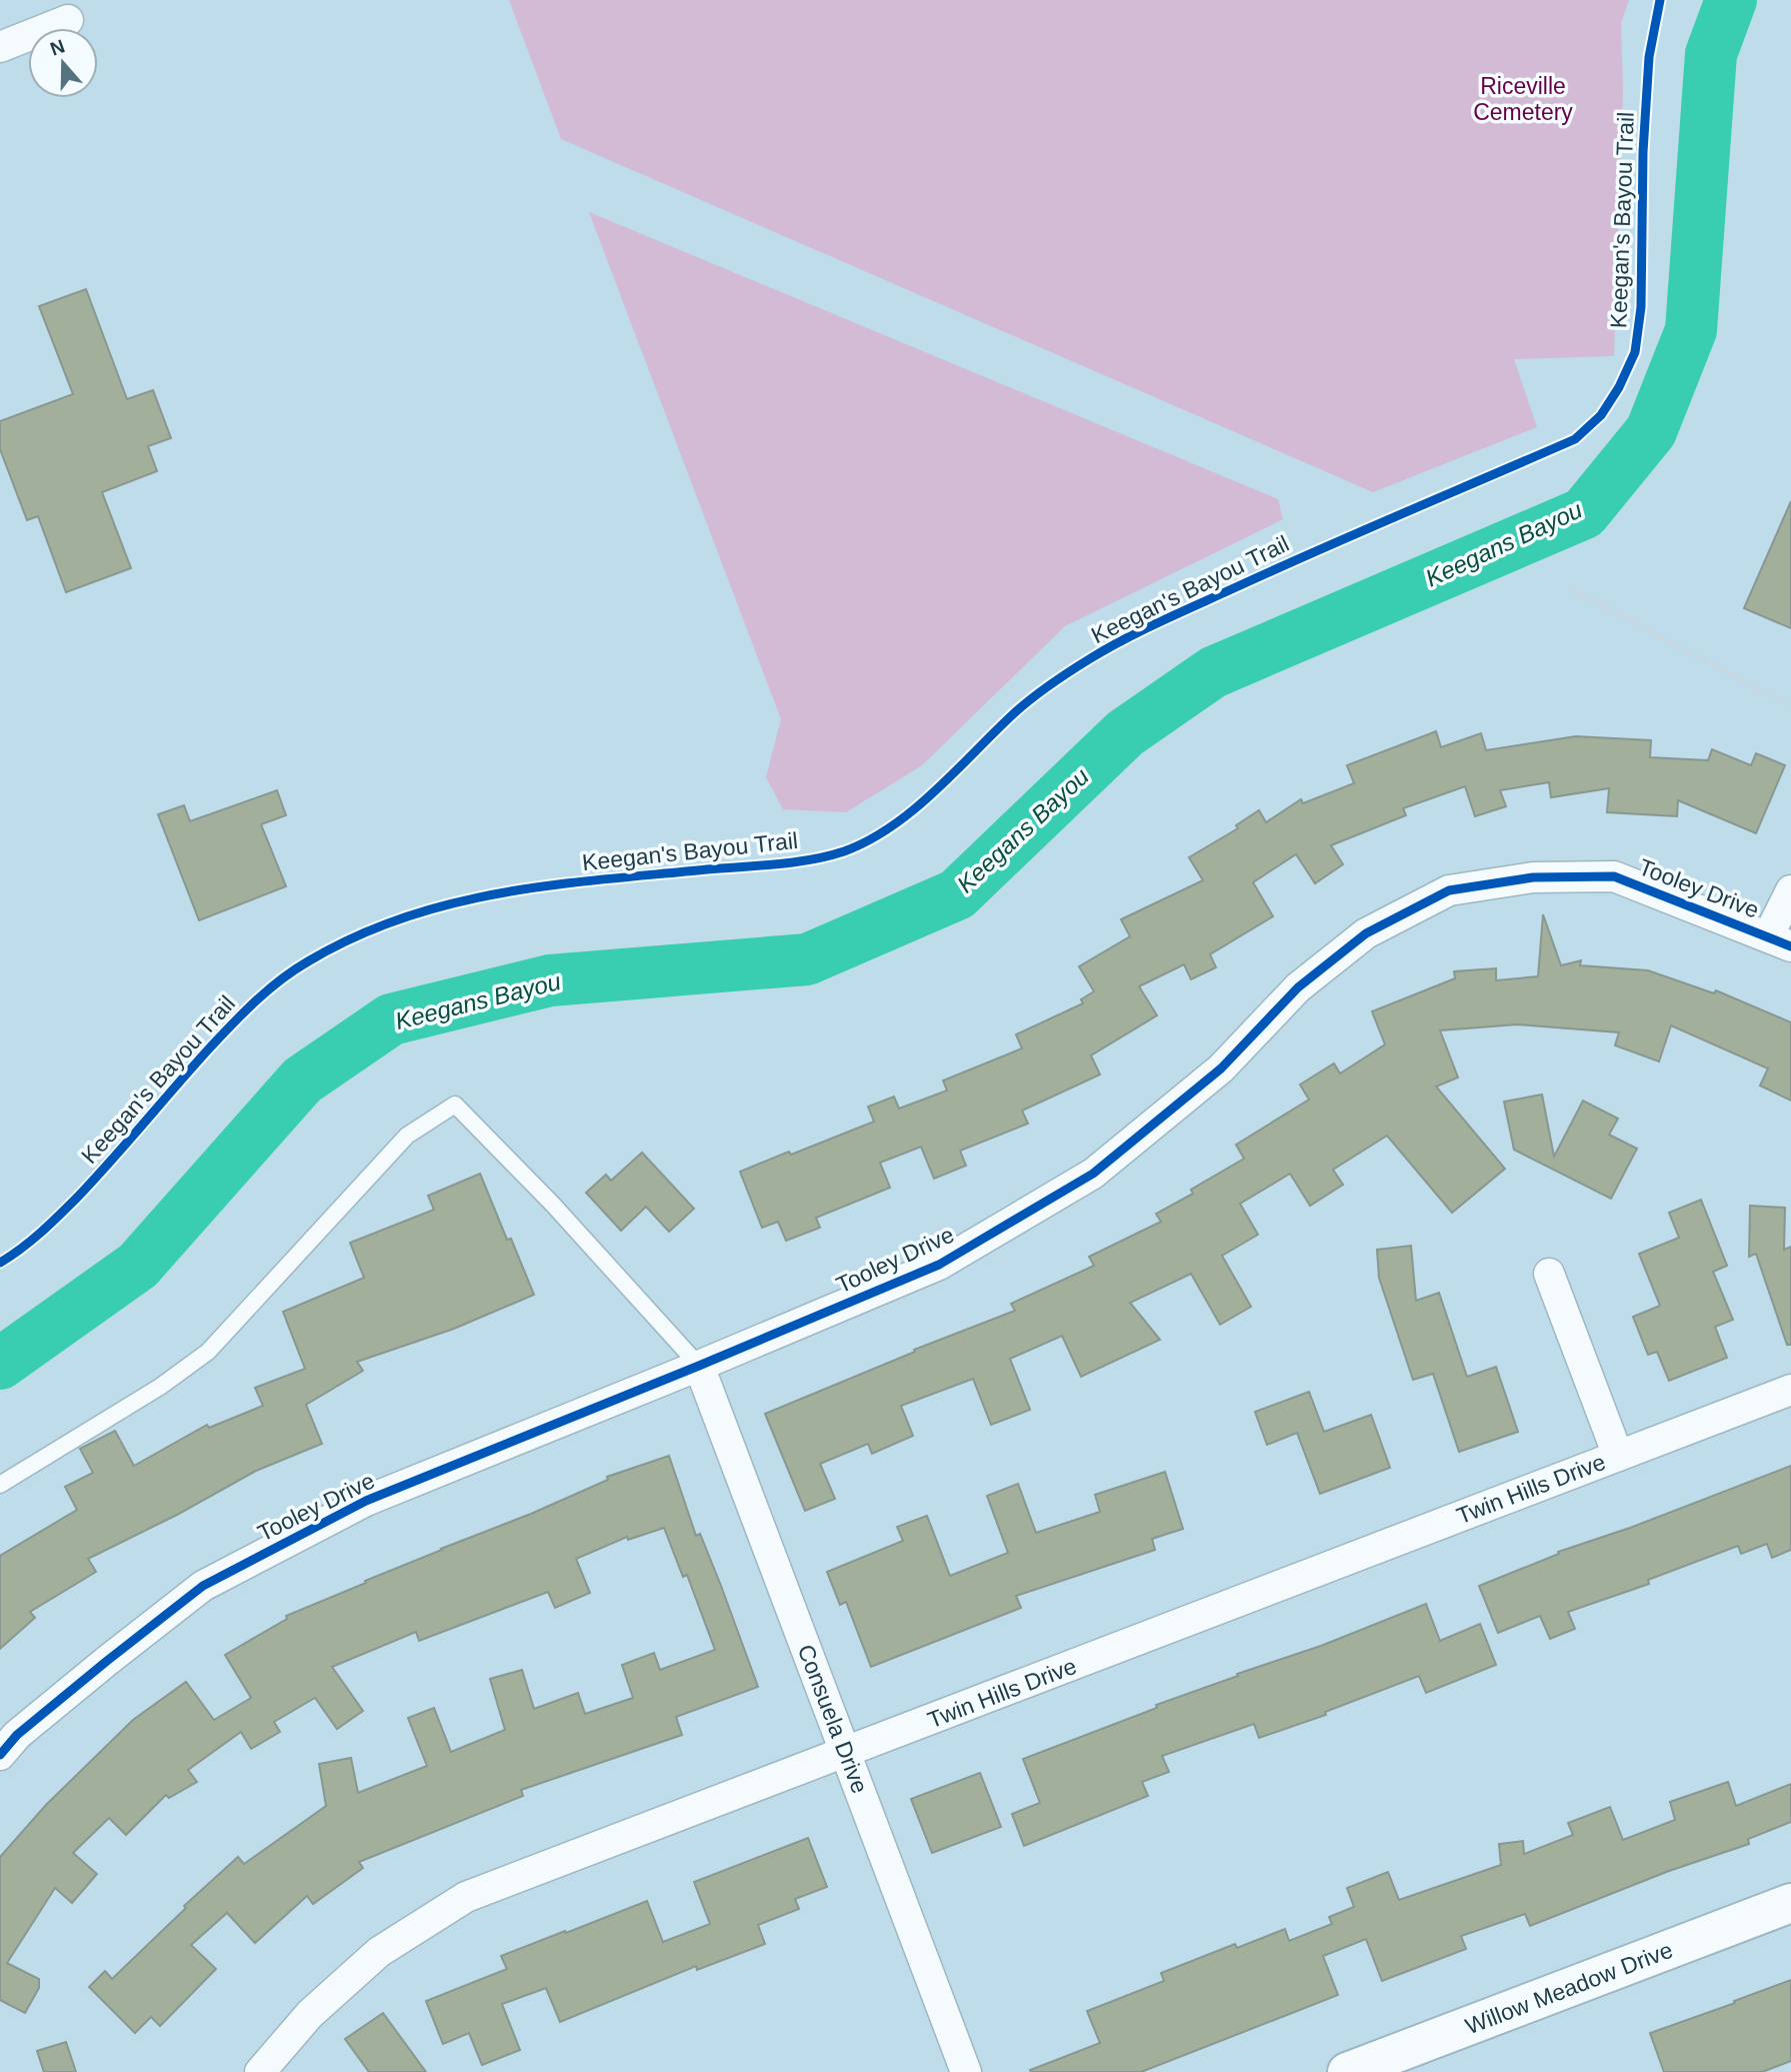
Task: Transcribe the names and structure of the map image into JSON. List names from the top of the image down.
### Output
{
  "streets": {
    "street": [
      "Tooley Drive",
      "Twin Hills Drive",
      "Consuela Drive",
      "Willow Meadow Drive"
    ],
    "cycle path": ["Keegan's Bayou Trail"]
  },
  "crossings": [
    ["Tooley Drive", "Consuela Drive"],
    ["Twin Hills Drive", "Consuela Drive"]
  ],
  "water": ["Keegans Bayou"],
  "parks": ["Riceville Cemetery"],
  "north": "top"
}
